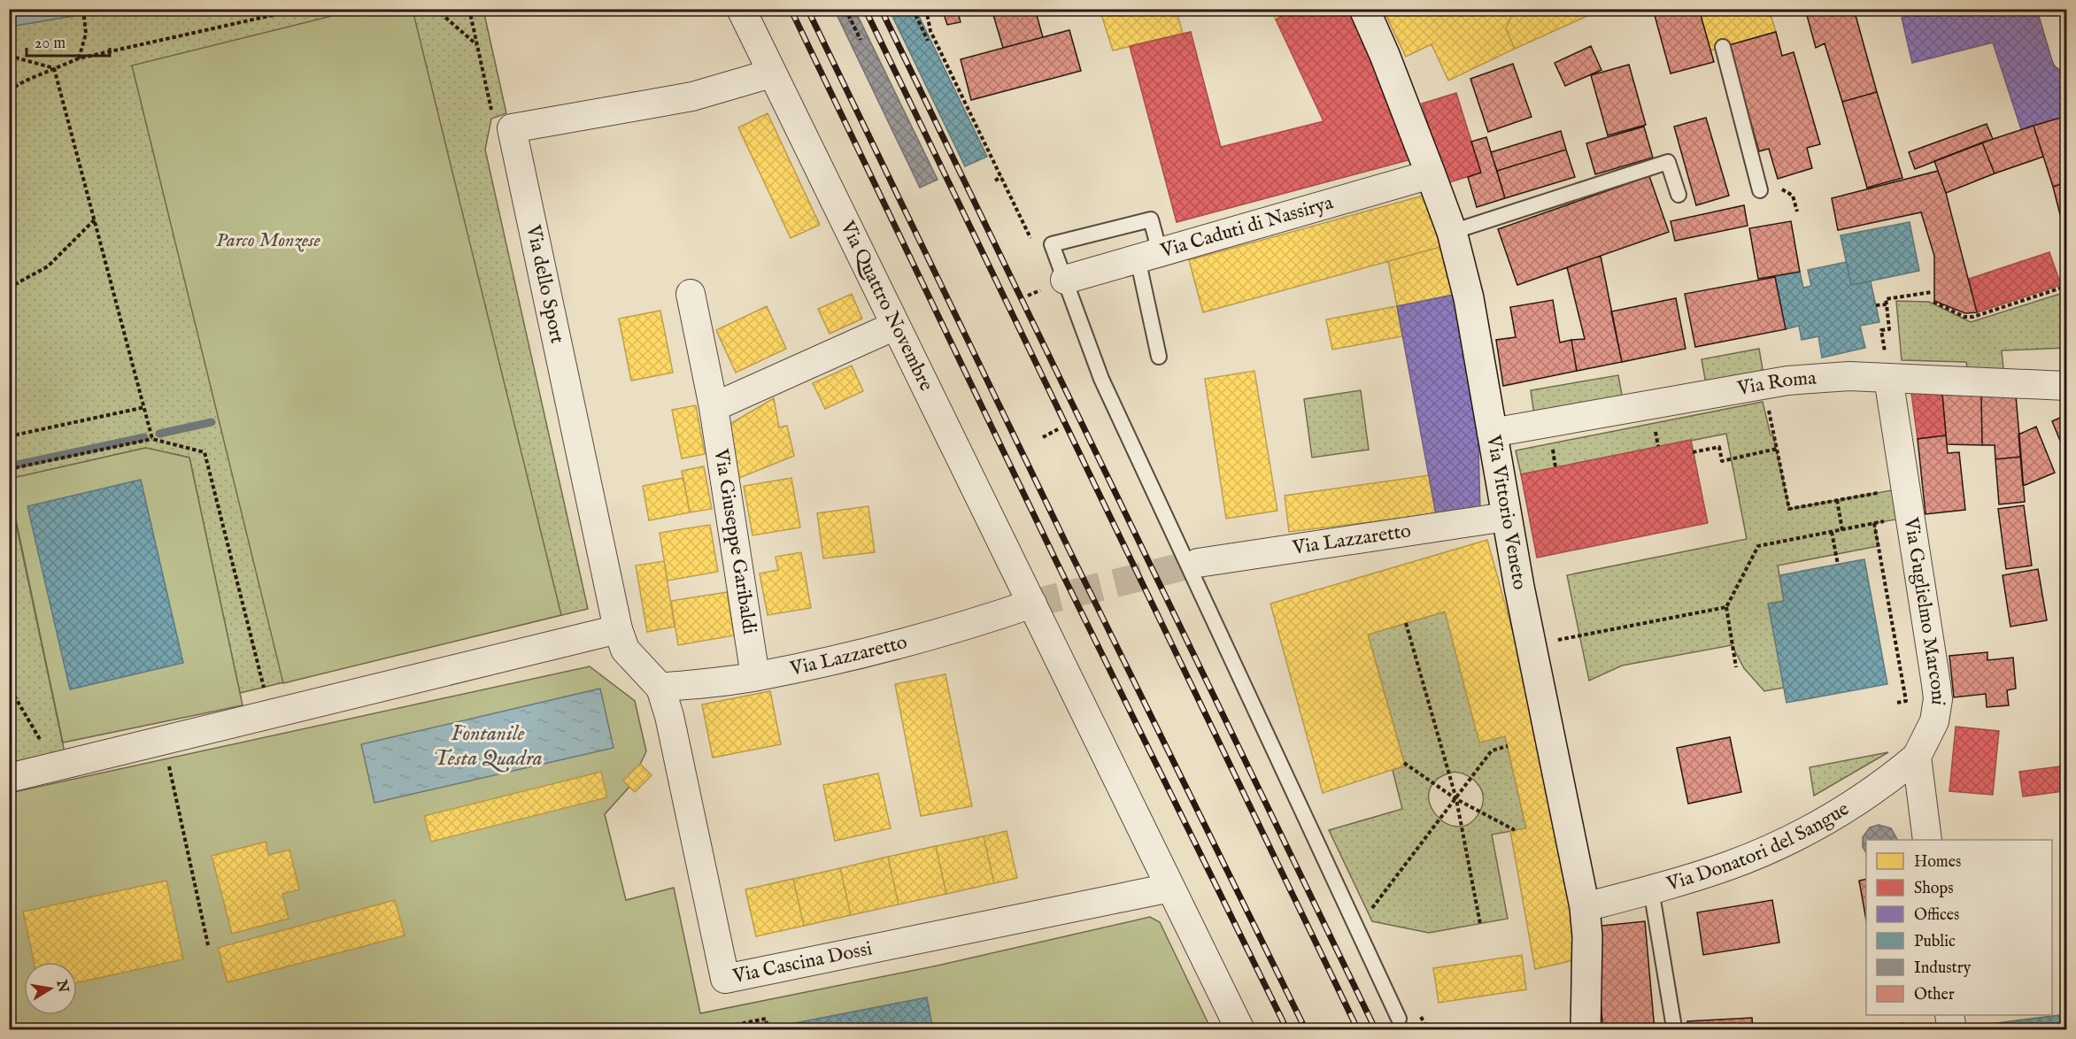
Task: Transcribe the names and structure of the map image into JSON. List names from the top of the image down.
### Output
{
  "streets": {
    "street": [
      "Via Caduti di Nassirya",
      "Via dello Sport",
      "Via Quattro Novembre",
      "Via Roma",
      "Via Vittorio Veneto",
      "Via Lazzaretto",
      "Via Giuseppe Garibaldi",
      "Via Guglielmo Marconi",
      "Via Donatori del Sangue",
      "Via Cascina Dossi"
    ]
  },
  "crossings": [
    ["Via Caduti di Nassirya", "Via Vittorio Veneto"],
    ["Via dello Sport", "Via Quattro Novembre"],
    ["Via dello Sport", "Via Lazzaretto"],
    ["Via dello Sport", "Via Cascina Dossi"],
    ["Via Quattro Novembre", "Via Lazzaretto"],
    ["Via Quattro Novembre", "Via Cascina Dossi"],
    ["Via Roma", "Via Vittorio Veneto"],
    ["Via Roma", "Via Guglielmo Marconi"],
    ["Via Vittorio Veneto", "Via Lazzaretto"],
    ["Via Vittorio Veneto", "Via Donatori del Sangue"],
    ["Via Lazzaretto", "Via Giuseppe Garibaldi"],
    ["Via Lazzaretto", "Via Cascina Dossi"],
    ["Via Guglielmo Marconi", "Via Donatori del Sangue"]
  ],
  "water": ["Fontanile Testa Quadra"],
  "parks": ["Parco Monzese"],
  "legend": [
    "Homes",
    "Shops",
    "Offices",
    "Public",
    "Industry",
    "Other"
  ],
  "scale_bar": "20 m",
  "north": "right"
}
